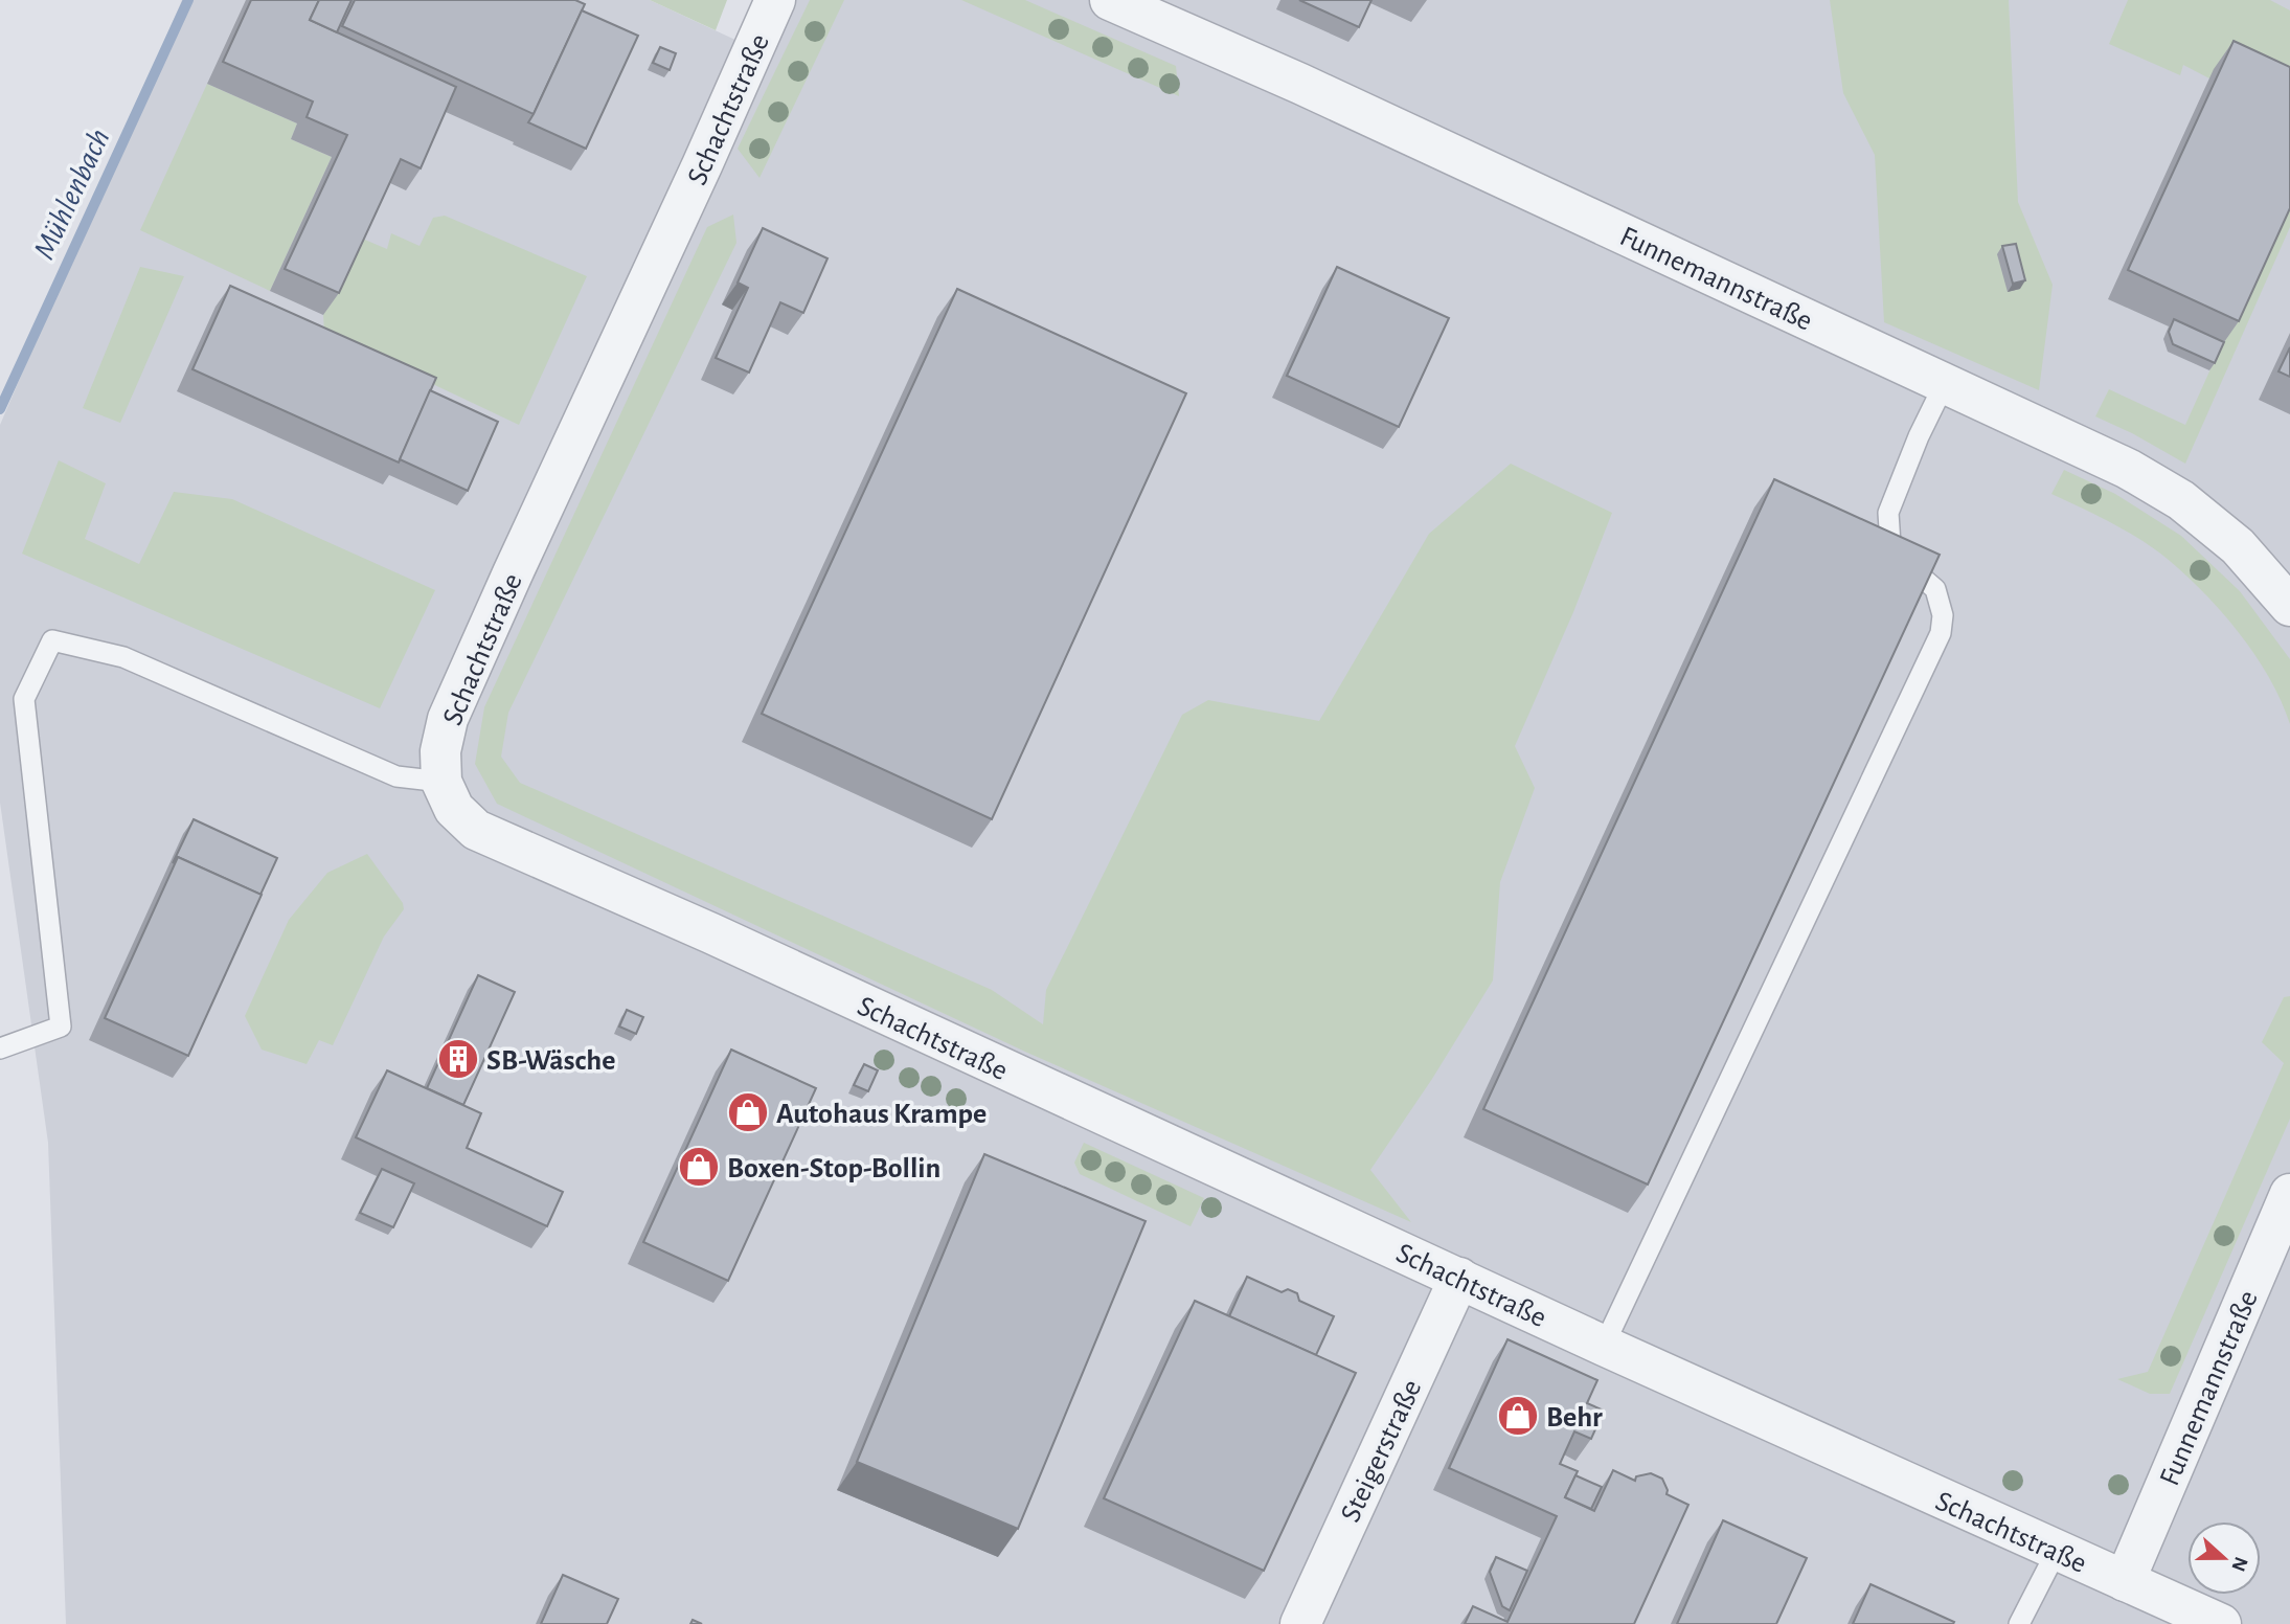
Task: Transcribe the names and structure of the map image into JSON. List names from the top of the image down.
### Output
{
  "streets": {
    "street": ["Schachtstraße", "Funnemannstraße", "Steigerstraße"]
  },
  "crossings": [
    ["Schachtstraße", "Funnemannstraße"],
    ["Schachtstraße", "Steigerstraße"]
  ],
  "water": ["Mühlenbach"],
  "places": {
    "building": ["SB-Wäsche"],
    "shop": ["Autohaus Krampe", "Boxen-Stop-Bollin", "Behr"]
  },
  "north": "right"
}
